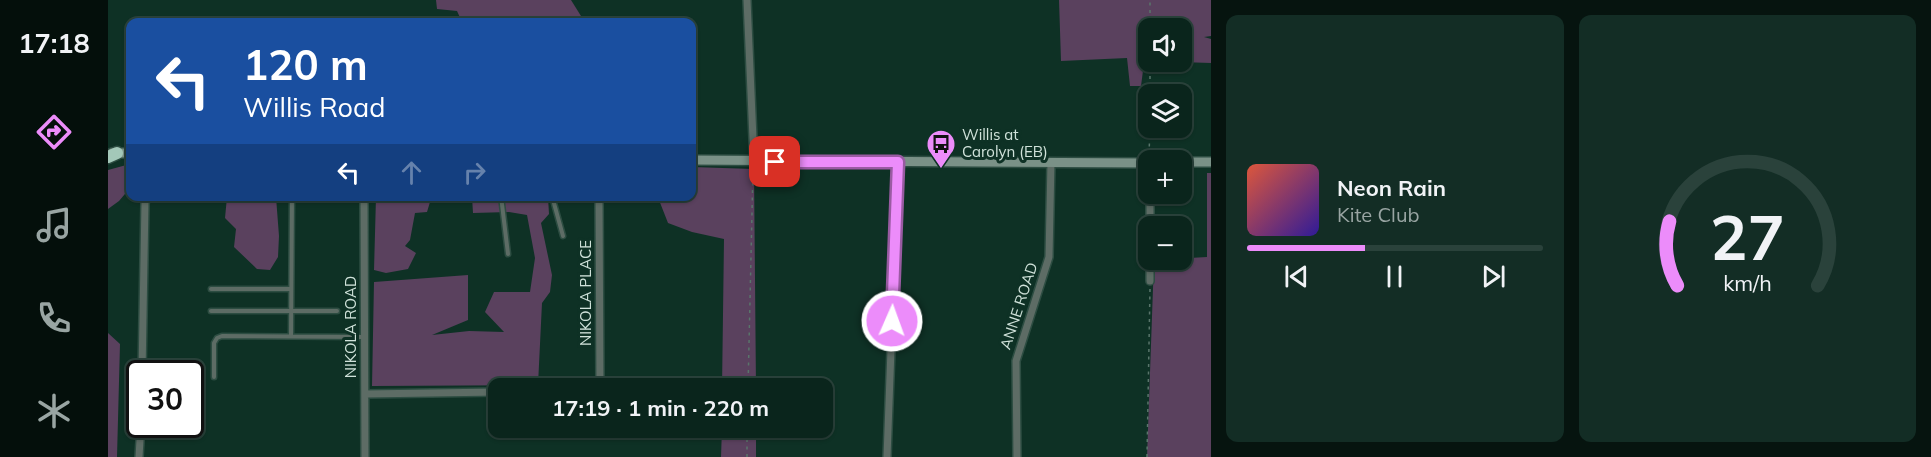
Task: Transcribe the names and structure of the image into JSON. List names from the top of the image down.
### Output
{
  "streets": {
    "street": ["NIKOLA PLACE", "ANNE ROAD", "NIKOLA ROAD"]
  },
  "places": {
    "bus stop": ["Willis at Carolyn (EB)"]
  },
  "page": {
    "tabs": "17:18",
    "map_buttons": ["+", "−"],
    "turn": ["120 m", "Willis Road"],
    "song": ["Neon Rain", "Kite Club"],
    "limit": "30",
    "trip": "17:19 · 1 min · 220 m",
    "gauge": ["27", "km/h"]
  }
}
